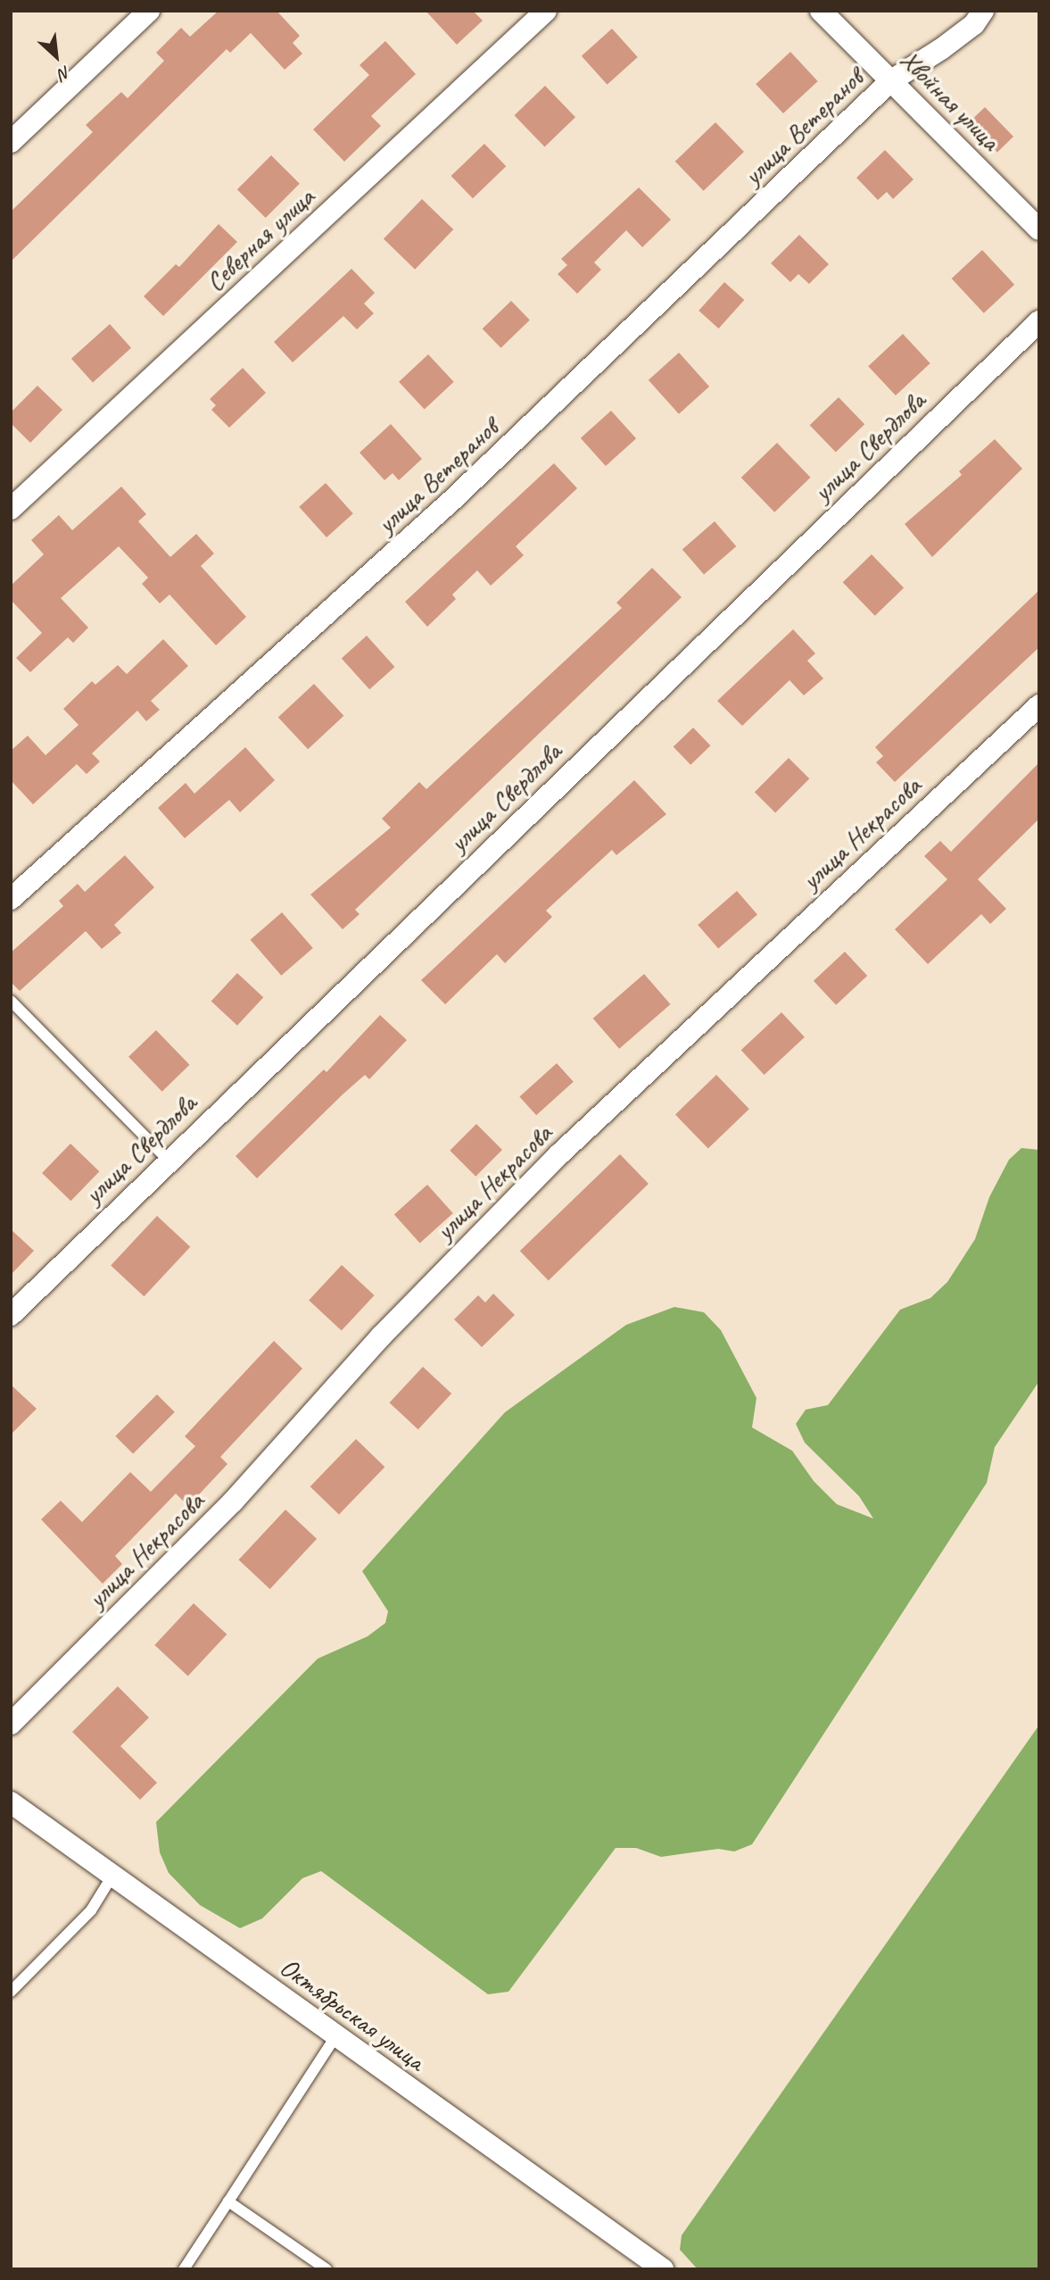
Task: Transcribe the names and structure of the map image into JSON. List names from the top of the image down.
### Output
{
  "streets": {
    "street": [
      "Хвойная улица",
      "улица Ветеранов",
      "Северная улица",
      "улица Свердлова",
      "улица Некрасова",
      "Октябрьская улица"
    ]
  },
  "crossings": [
    ["Хвойная улица", "улица Ветеранов"]
  ],
  "north": "bottom right"
}
